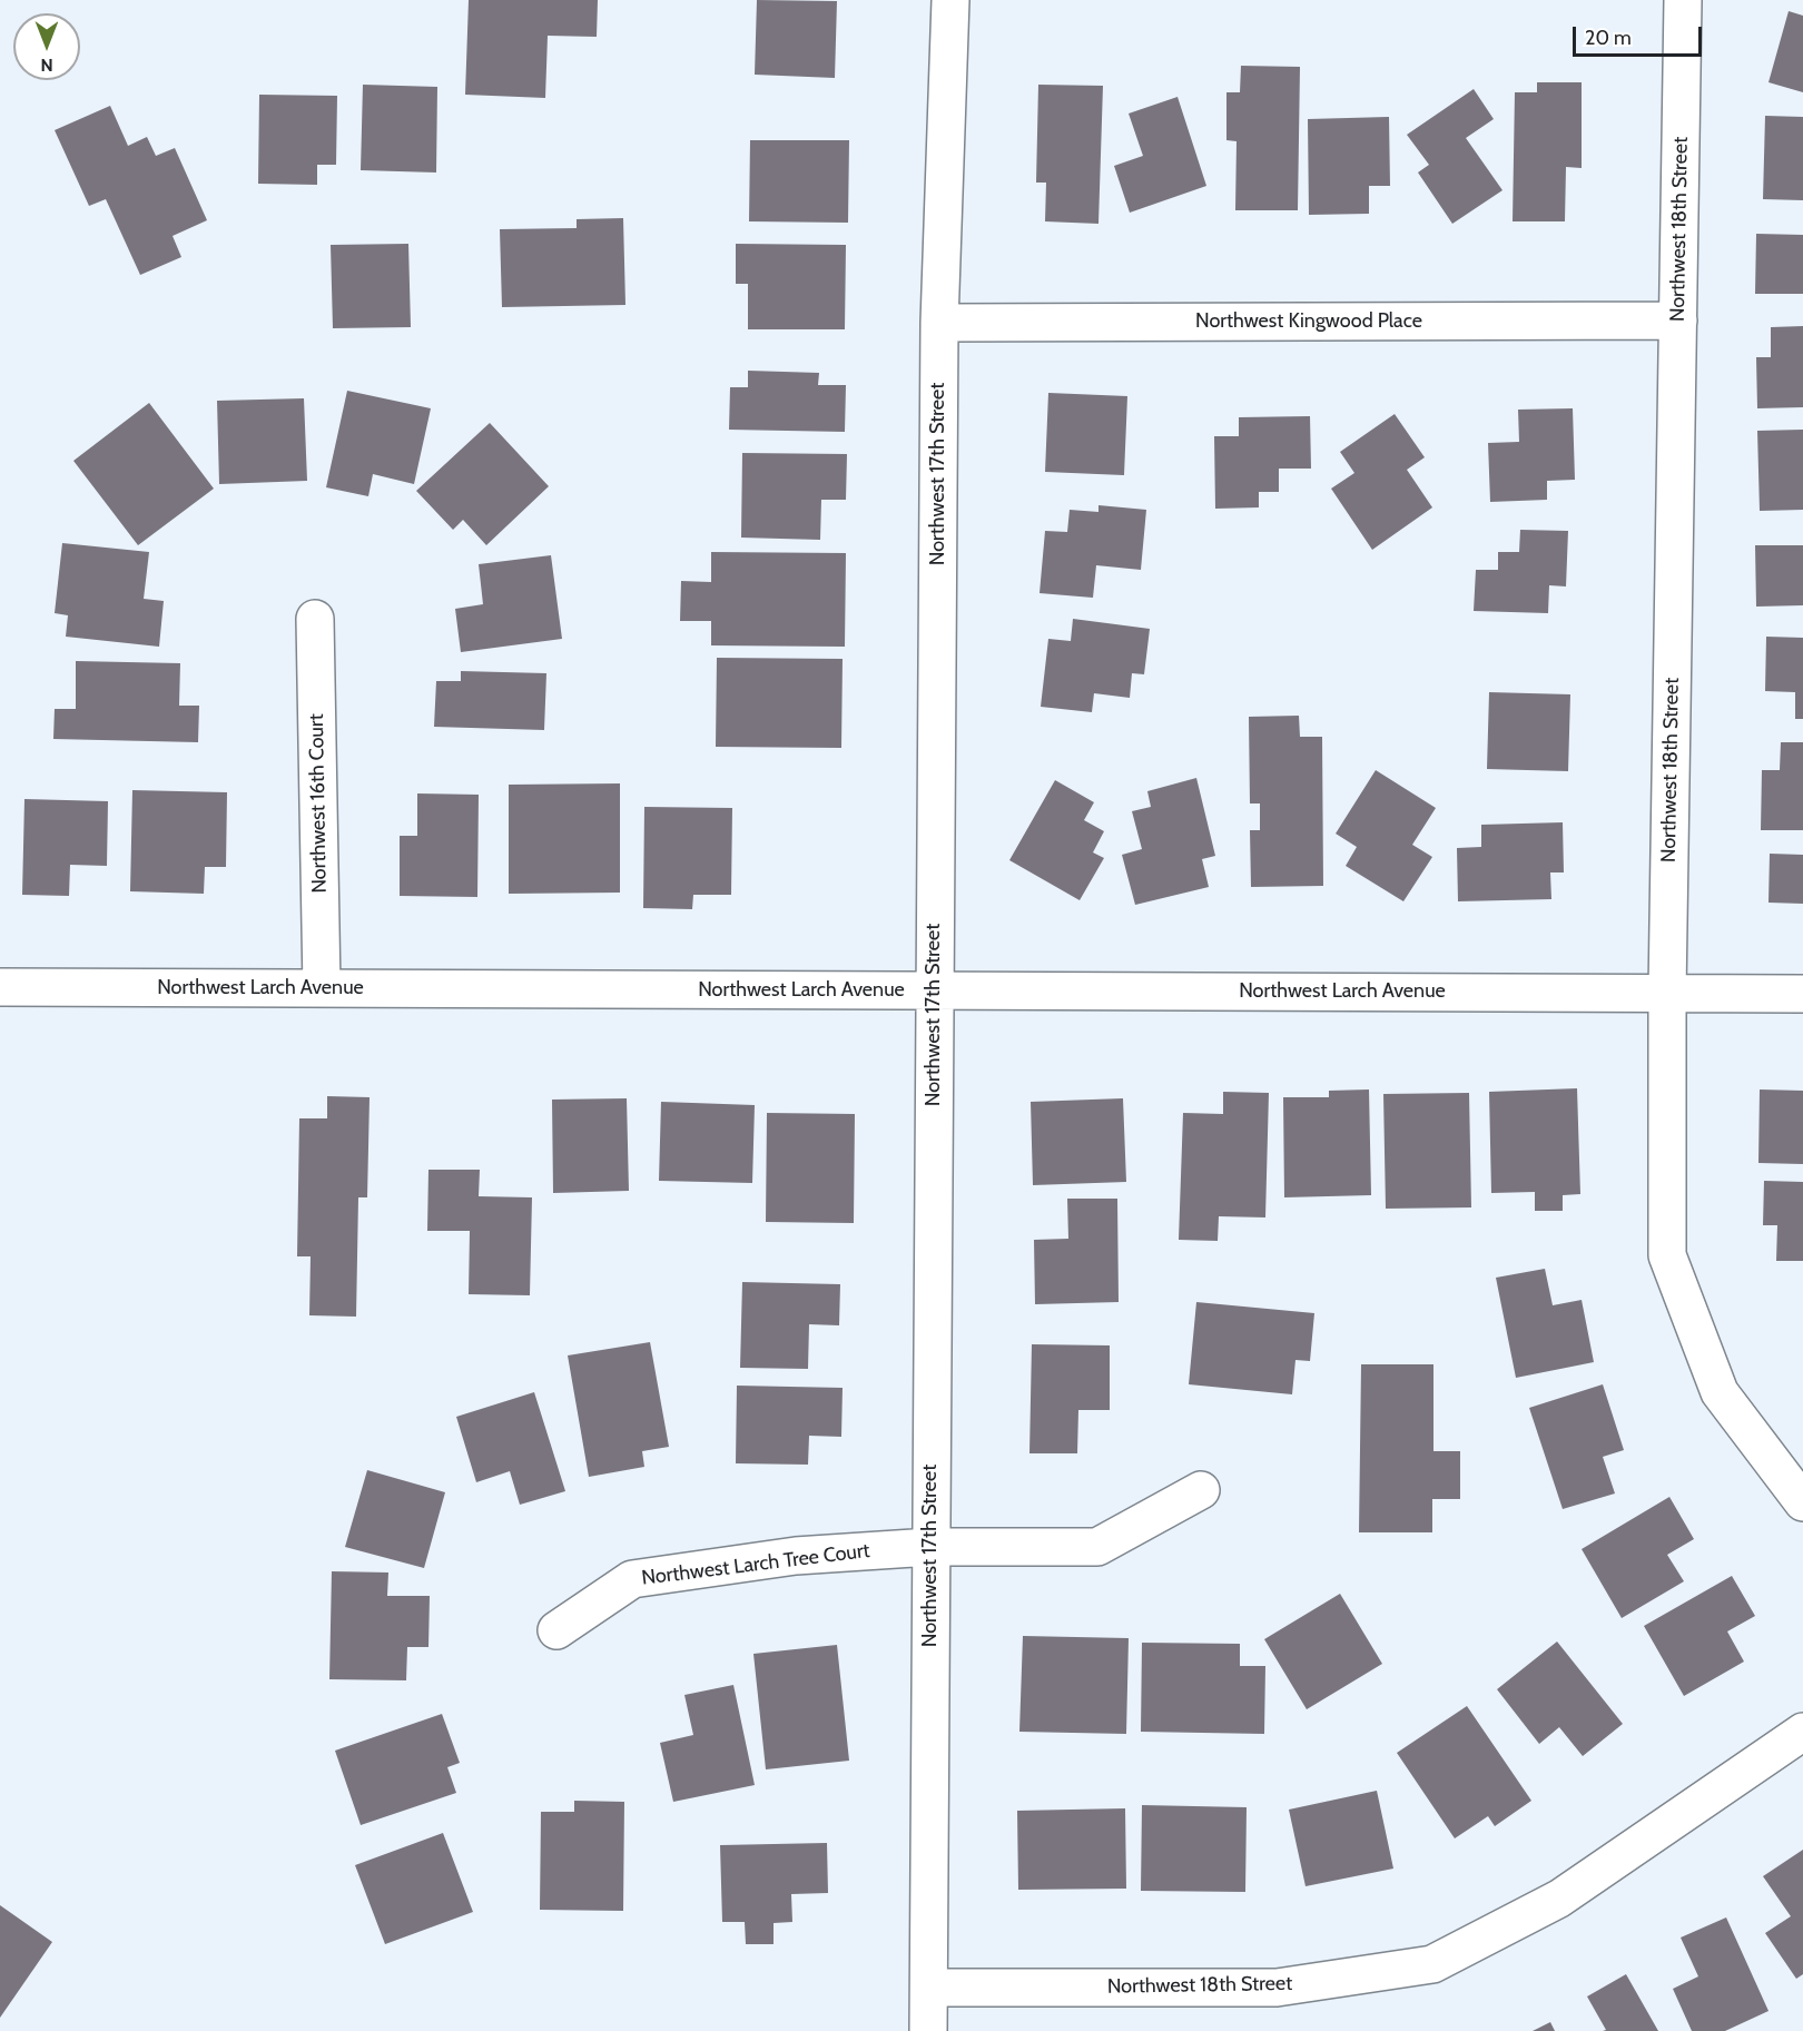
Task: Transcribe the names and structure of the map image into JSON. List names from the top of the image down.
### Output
{
  "streets": {
    "street": [
      "Northwest 18th Street",
      "Northwest Kingwood Place",
      "Northwest 17th Street",
      "Northwest 16th Court",
      "Northwest Larch Avenue",
      "Northwest Larch Tree Court"
    ]
  },
  "crossings": [
    ["Northwest 18th Street", "Northwest Kingwood Place"],
    ["Northwest 18th Street", "Northwest 17th Street"],
    ["Northwest 18th Street", "Northwest Larch Avenue"],
    ["Northwest Kingwood Place", "Northwest 17th Street"],
    ["Northwest 17th Street", "Northwest Larch Avenue"],
    ["Northwest 17th Street", "Northwest Larch Tree Court"],
    ["Northwest 16th Court", "Northwest Larch Avenue"]
  ],
  "scale_bar": "20 m",
  "north": "bottom"
}
